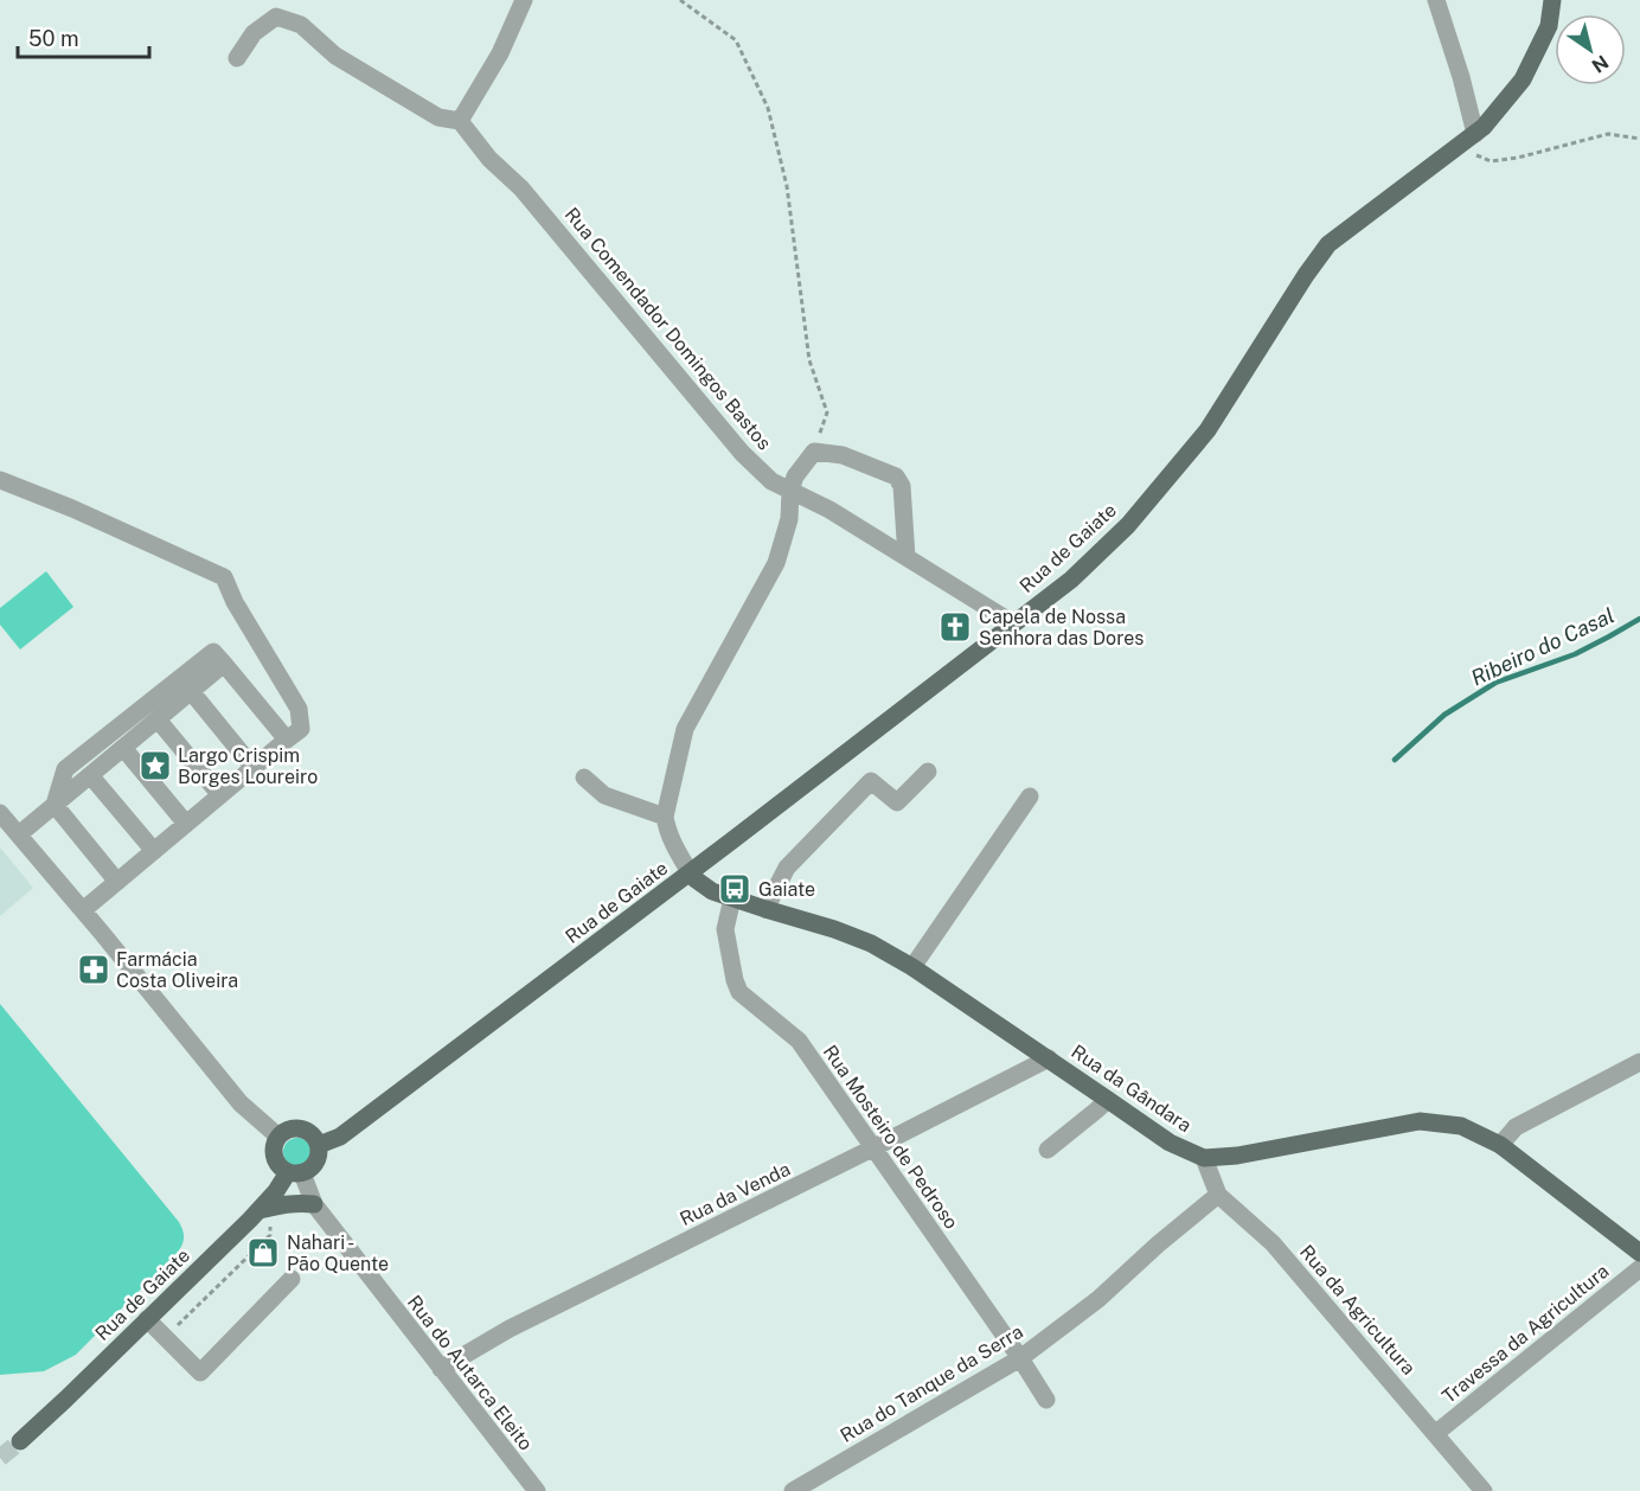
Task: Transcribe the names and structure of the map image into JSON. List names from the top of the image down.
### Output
{
  "streets": {
    "main road": ["Rua de Gaiate", "Rua da Gândara"],
    "street": [
      "Rua Comendador Domingos Bastos",
      "Rua Mosteiro de Pedroso",
      "Rua da Venda",
      "Rua da Agricultura",
      "Travessa da Agricultura",
      "Rua do Autarca Eleito",
      "Rua do Tanque da Serra"
    ]
  },
  "crossings": [
    ["Rua Comendador Domingos Bastos", "Rua de Gaiate"],
    ["Rua de Gaiate", "Rua da Gândara"],
    ["Rua de Gaiate", "Rua do Autarca Eleito"],
    ["Rua da Gândara", "Rua Mosteiro de Pedroso"],
    ["Rua da Gândara", "Rua da Venda"],
    ["Rua da Gândara", "Rua da Agricultura"],
    ["Rua Mosteiro de Pedroso", "Rua da Venda"],
    ["Rua Mosteiro de Pedroso", "Rua do Tanque da Serra"],
    ["Rua da Venda", "Rua do Autarca Eleito"],
    ["Rua da Agricultura", "Travessa da Agricultura"],
    ["Rua da Agricultura", "Rua do Tanque da Serra"]
  ],
  "water": ["Ribeiro do Casal"],
  "places": {
    "church": ["Capela de Nossa Senhora das Dores"],
    "place": ["Largo Crispim Borges Loureiro"],
    "bus stop": ["Gaiate"],
    "pharmacy": ["Farmácia Costa Oliveira"],
    "shop": ["Nahari - Pão Quente"]
  },
  "scale_bar": "50 m",
  "north": "bottom right"
}
